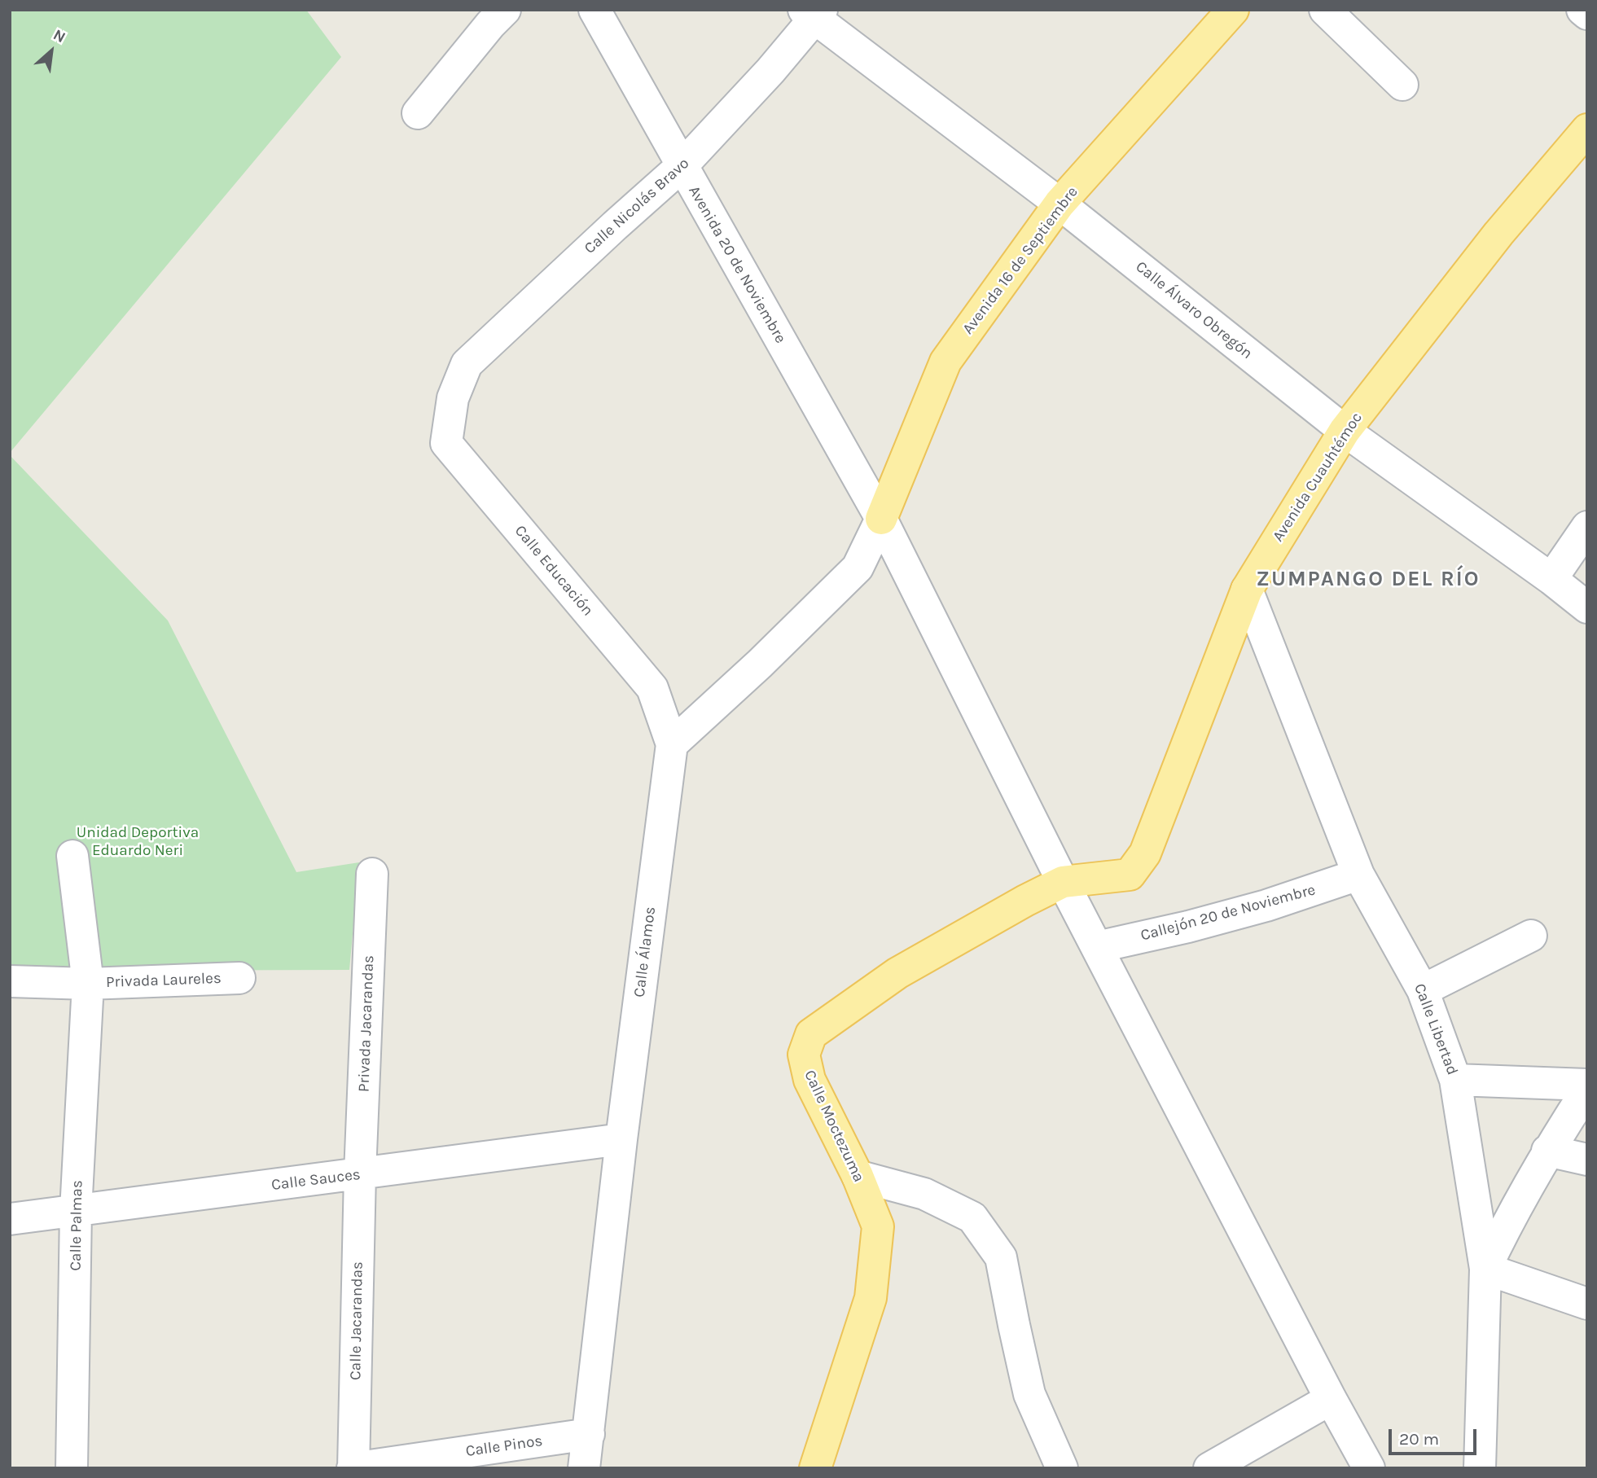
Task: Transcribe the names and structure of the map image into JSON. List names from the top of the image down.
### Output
{
  "streets": {
    "main road": ["Avenida 16 de Septiembre", "Avenida Cuauhtémoc", "Calle Moctezuma"],
    "street": [
      "Calle Nicolás Bravo",
      "Avenida 20 de Noviembre",
      "Calle Álvaro Obregón",
      "Calle Educación",
      "Callejón 20 de Noviembre",
      "Calle Álamos",
      "Privada Laureles",
      "Privada Jacarandas",
      "Calle Libertad",
      "Calle Sauces",
      "Calle Palmas",
      "Calle Jacarandas",
      "Calle Pinos"
    ]
  },
  "crossings": [
    ["Calle Nicolás Bravo", "Avenida 20 de Noviembre"],
    ["Calle Nicolás Bravo", "Calle Álvaro Obregón"],
    ["Calle Nicolás Bravo", "Calle Educación"],
    ["Avenida 16 de Septiembre", "Avenida 20 de Noviembre"],
    ["Avenida 16 de Septiembre", "Calle Álvaro Obregón"],
    ["Avenida 20 de Noviembre", "Avenida Cuauhtémoc"],
    ["Avenida 20 de Noviembre", "Callejón 20 de Noviembre"],
    ["Avenida 20 de Noviembre", "Calle Moctezuma"],
    ["Calle Álvaro Obregón", "Avenida Cuauhtémoc"],
    ["Avenida Cuauhtémoc", "Calle Libertad"],
    ["Avenida Cuauhtémoc", "Calle Moctezuma"],
    ["Calle Educación", "Calle Álamos"],
    ["Callejón 20 de Noviembre", "Calle Libertad"],
    ["Calle Álamos", "Calle Sauces"],
    ["Calle Álamos", "Calle Pinos"],
    ["Privada Laureles", "Calle Palmas"],
    ["Privada Jacarandas", "Calle Sauces"],
    ["Privada Jacarandas", "Calle Jacarandas"],
    ["Calle Sauces", "Calle Palmas"],
    ["Calle Sauces", "Calle Jacarandas"],
    ["Calle Jacarandas", "Calle Pinos"]
  ],
  "districts": ["ZUMPANGO DEL RÍO"],
  "parks": ["Unidad Deportiva Eduardo Neri"],
  "scale_bar": "20 m",
  "north": "top right"
}
